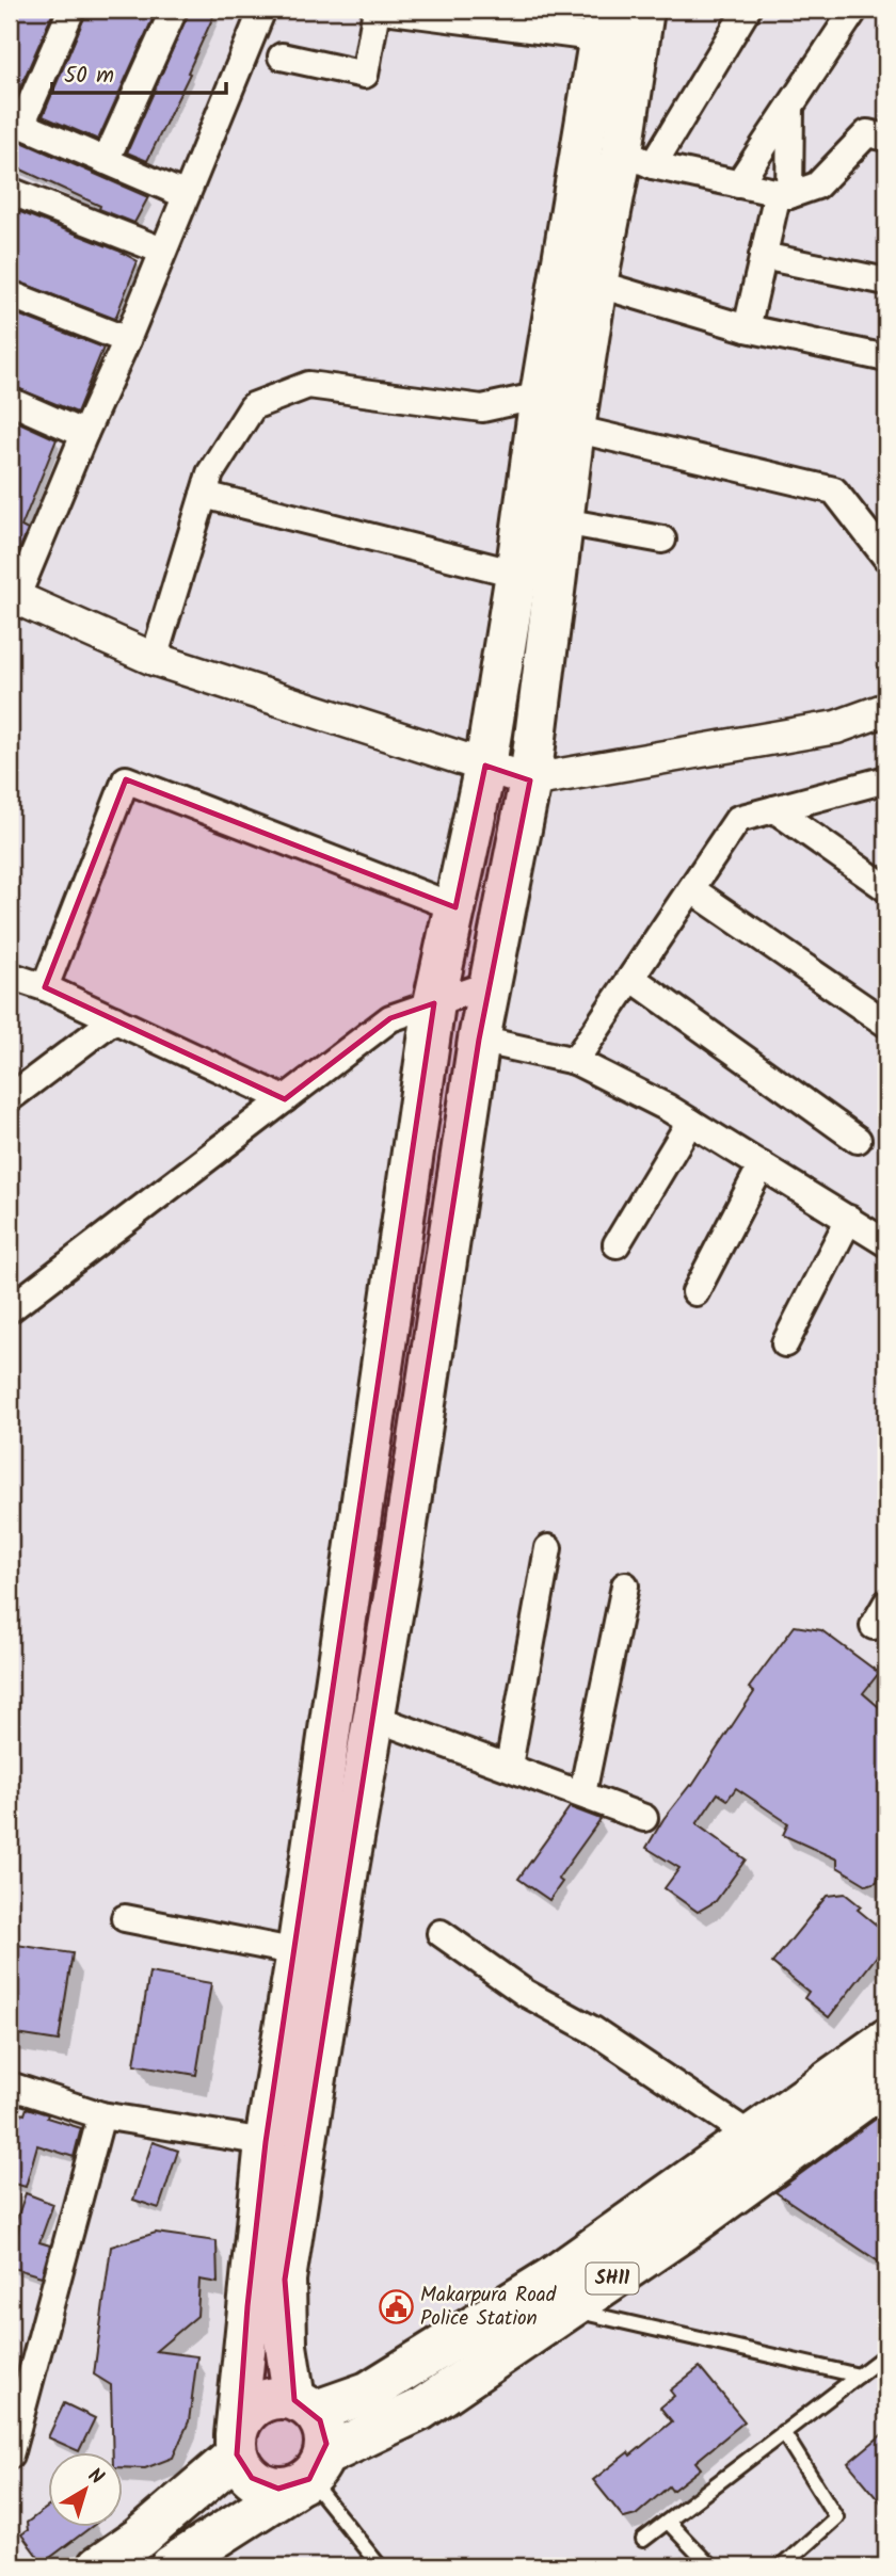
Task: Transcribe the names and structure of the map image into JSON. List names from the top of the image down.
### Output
{
  "streets": {
    "main road": ["SH11"]
  },
  "places": {
    "public building": ["Makarpura Road Police Station"]
  },
  "scale_bar": "50 m",
  "north": "top right"
}
